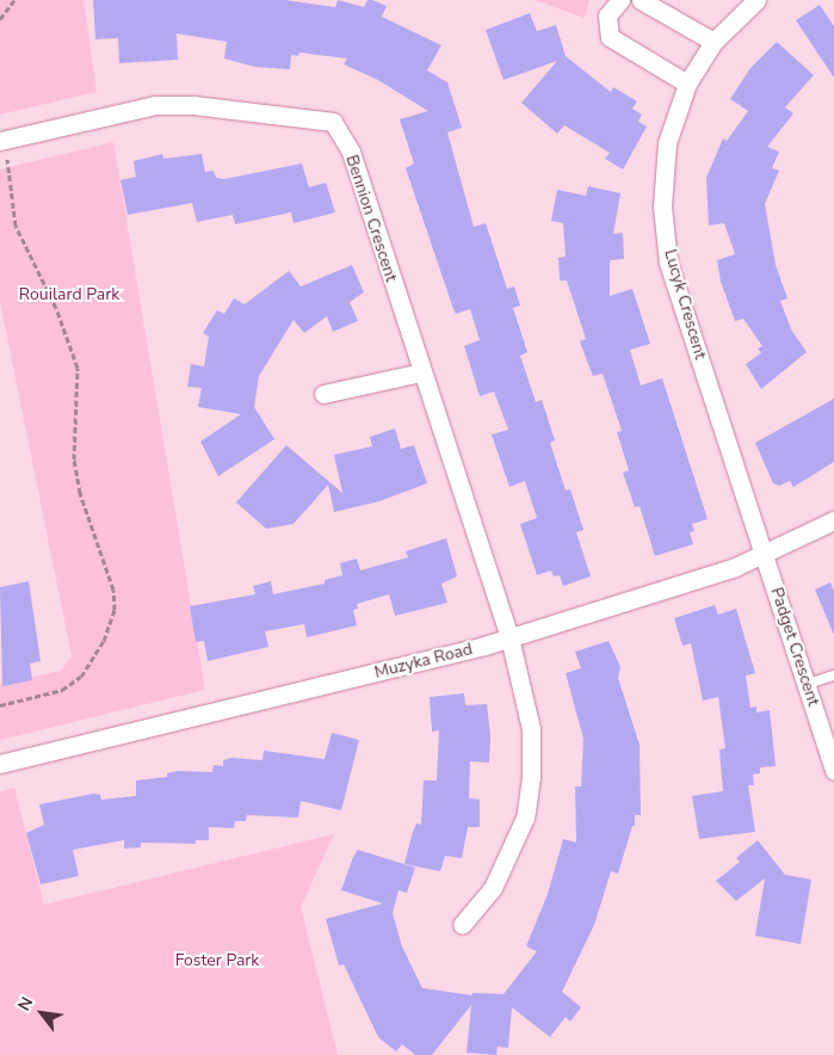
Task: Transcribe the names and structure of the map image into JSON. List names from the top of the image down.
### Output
{
  "streets": {
    "street": [
      "Bennion Crescent",
      "Lucyk Crescent",
      "Padget Crescent",
      "Muzyka Road"
    ]
  },
  "crossings": [
    ["Bennion Crescent", "Muzyka Road"],
    ["Lucyk Crescent", "Padget Crescent"],
    ["Lucyk Crescent", "Muzyka Road"],
    ["Padget Crescent", "Muzyka Road"]
  ],
  "parks": ["Rouilard Park", "Foster Park"],
  "north": "top left"
}
